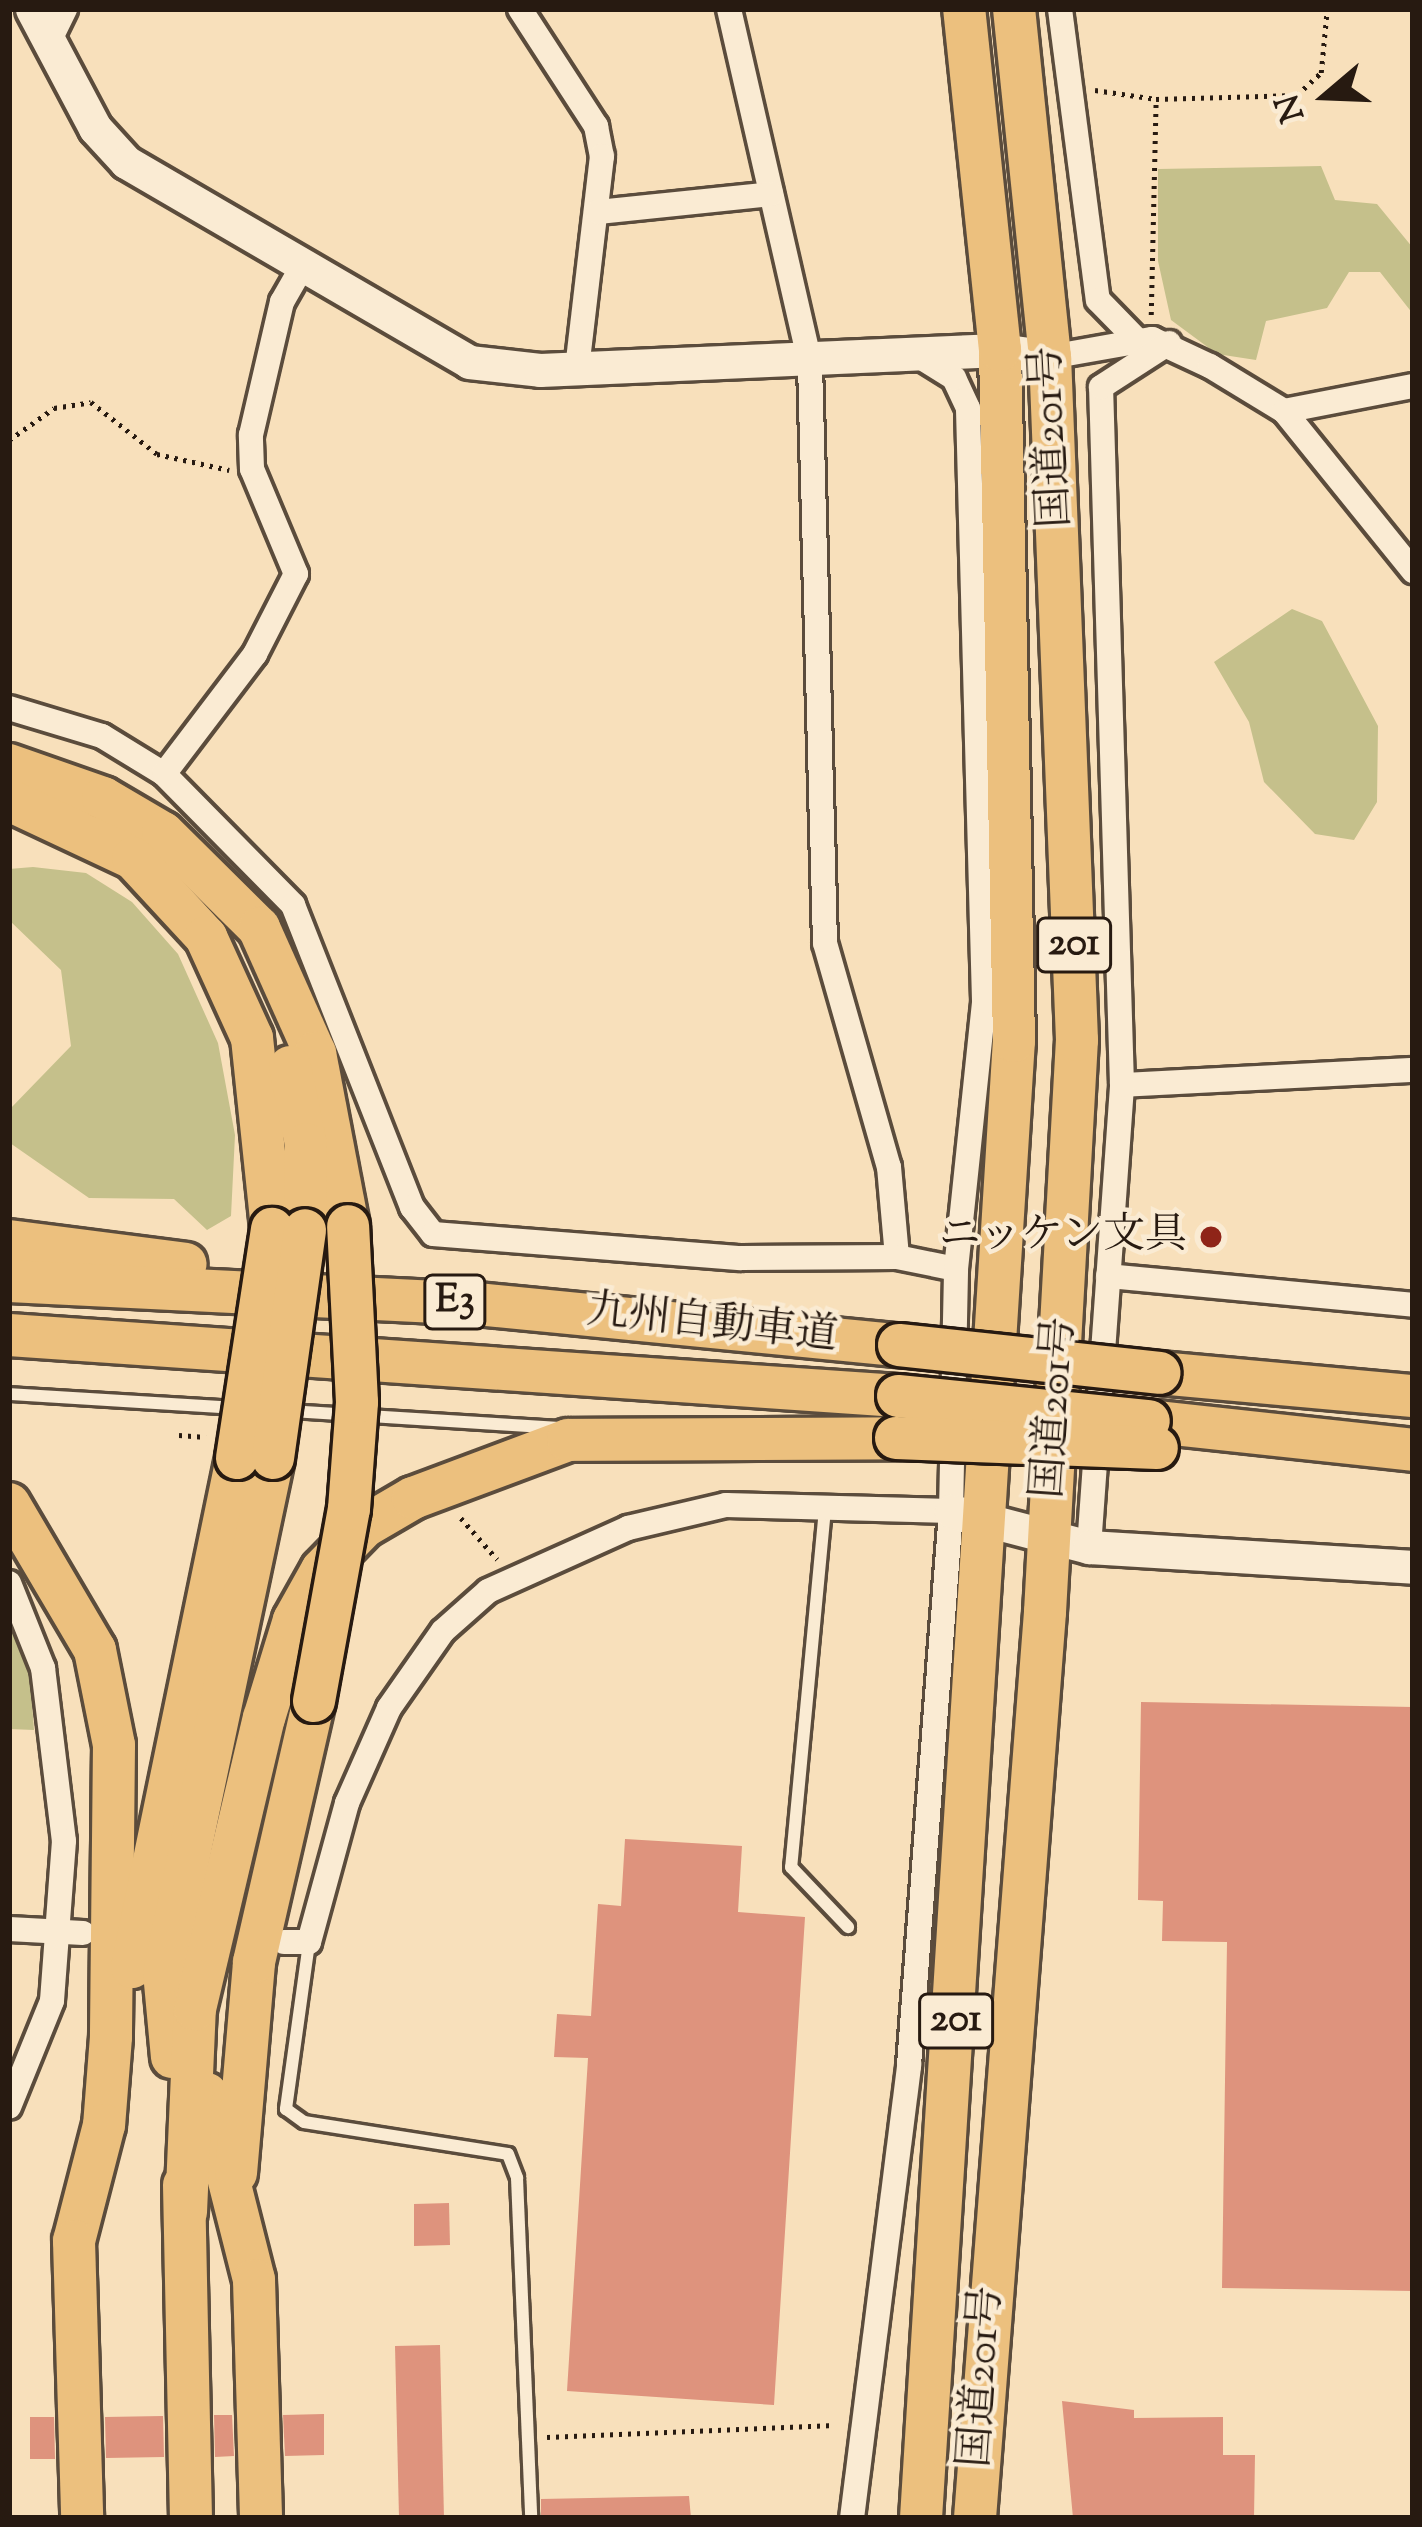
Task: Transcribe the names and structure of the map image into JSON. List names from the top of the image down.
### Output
{
  "streets": {
    "highway": [
      "国道201号",
      "201",
      "E3",
      "九州自動車道"
    ]
  },
  "places": ["ニッケン文具"],
  "north": "left"
}
